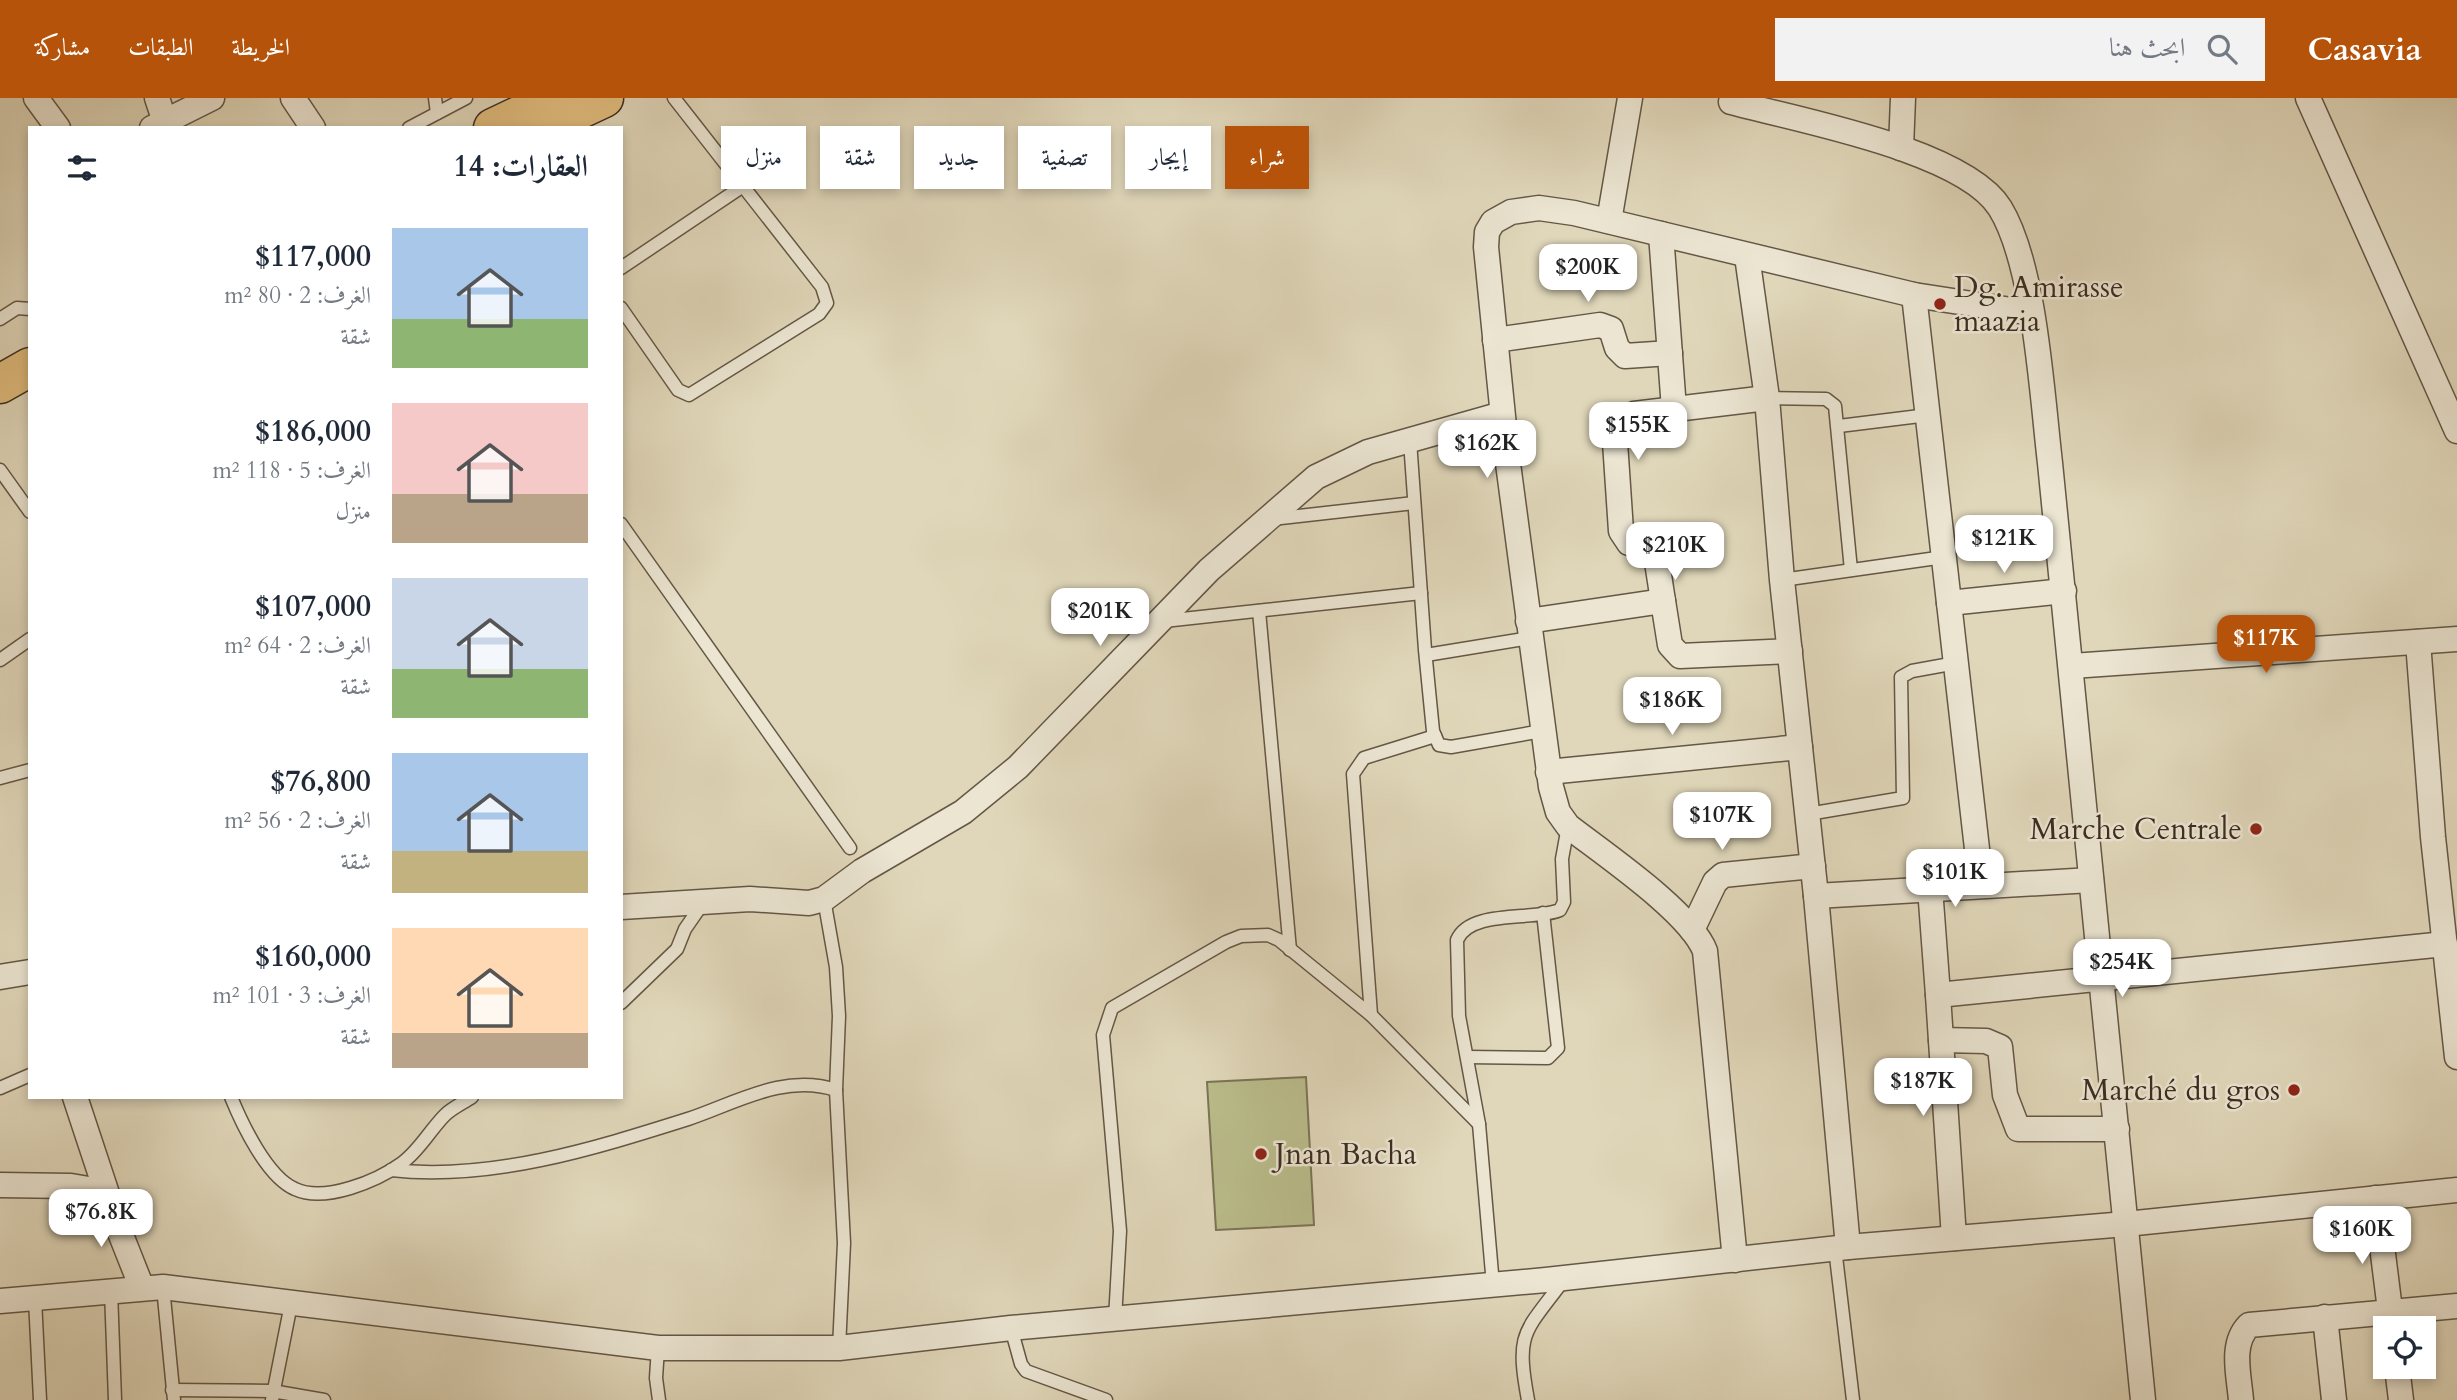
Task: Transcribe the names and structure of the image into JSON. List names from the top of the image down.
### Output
{
  "places": [
    "Dg. Amirasse maazia",
    "Marche Centrale",
    "Marché du gros",
    "Jnan Bacha"
  ],
  "page": {
    "header": "Casavia",
    "search": "ابحث هنا",
    "nav": ["الخريطة", "الطبقات", "مشاركة"],
    "chip": [
      "شراء",
      "إيجار",
      "تصفية",
      "جديد",
      "شقة",
      "منزل"
    ],
    "heading": "العقارات: 14",
    "list": [
      {
        "name": "$117,000",
        "note": "الغرف: 2 · 80 m² · شقة"
      },
      {
        "name": "$186,000",
        "note": "الغرف: 5 · 118 m² · منزل"
      },
      {
        "name": "$107,000",
        "note": "الغرف: 2 · 64 m² · شقة"
      },
      {
        "name": "$76,800",
        "note": "الغرف: 2 · 56 m² · شقة"
      },
      {
        "name": "$160,000",
        "note": "الغرف: 3 · 101 m² · شقة"
      }
    ],
    "price": [
      "$200K",
      "$155K",
      "$162K",
      "$121K",
      "$210K",
      "$201K",
      "$117K",
      "$186K",
      "$107K",
      "$101K",
      "$254K",
      "$187K",
      "$76.8K",
      "$160K"
    ]
  }
}
